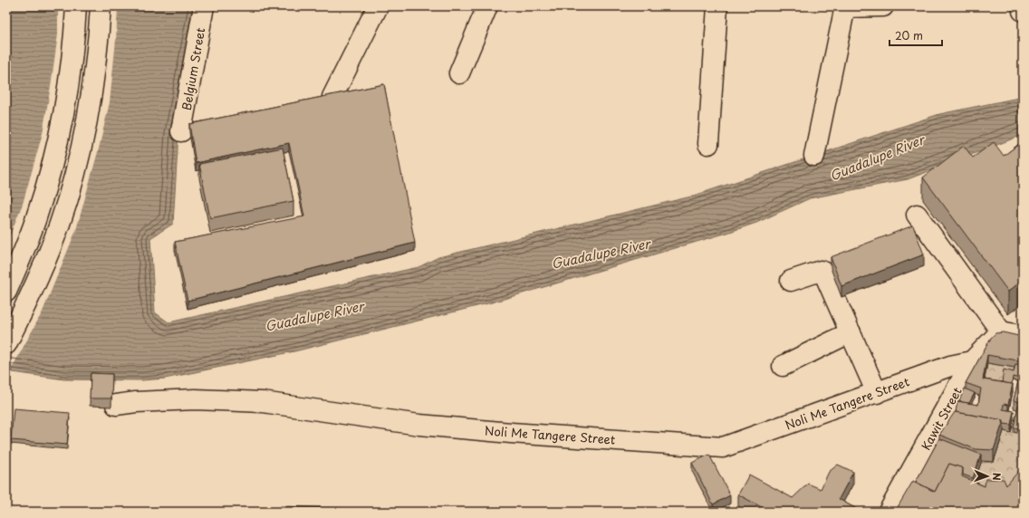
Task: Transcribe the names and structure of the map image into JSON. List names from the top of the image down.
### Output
{
  "streets": {
    "main road": ["Belgium Street", "Noli Me Tangere Street", "Kawit Street"]
  },
  "crossings": [
    ["Noli Me Tangere Street", "Kawit Street"]
  ],
  "water": ["Guadalupe River"],
  "scale_bar": "20 m",
  "north": "right"
}
